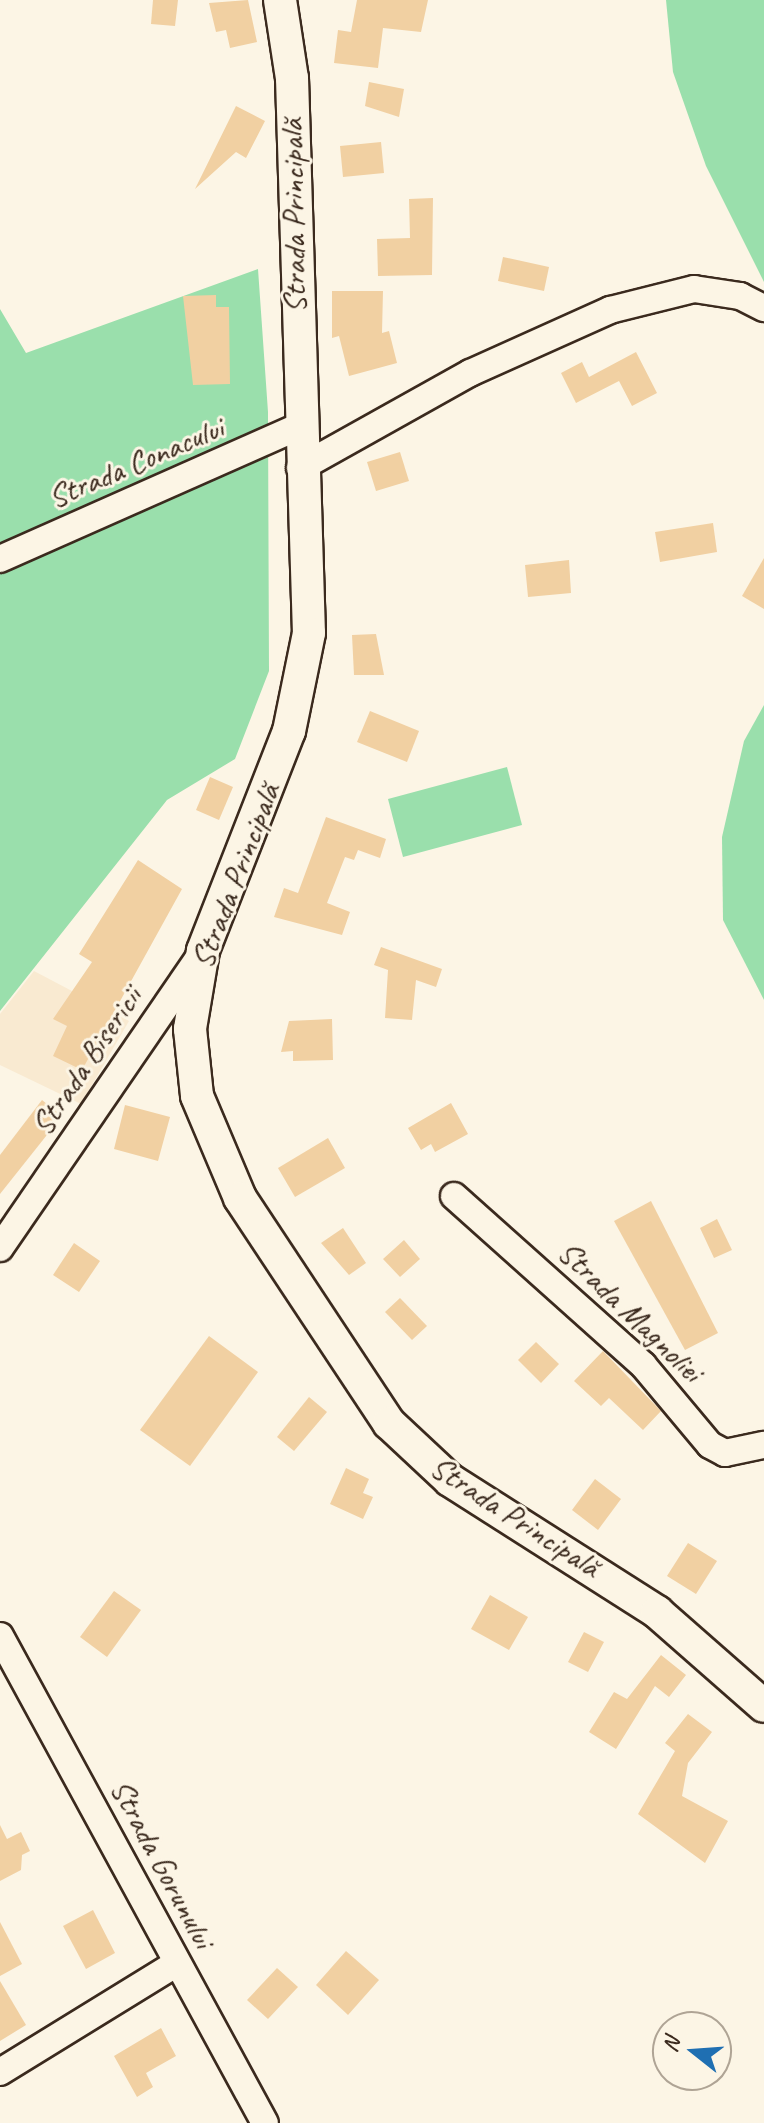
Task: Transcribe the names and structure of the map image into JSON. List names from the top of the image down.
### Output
{
  "streets": {
    "main road": ["Strada Principală"],
    "street": [
      "Strada Conacului",
      "Strada Bisericii",
      "Strada Magnoliei",
      "Strada Gorunului"
    ]
  },
  "crossings": [
    ["Strada Principală", "Strada Conacului"],
    ["Strada Principală", "Strada Bisericii"]
  ],
  "north": "left"
}
